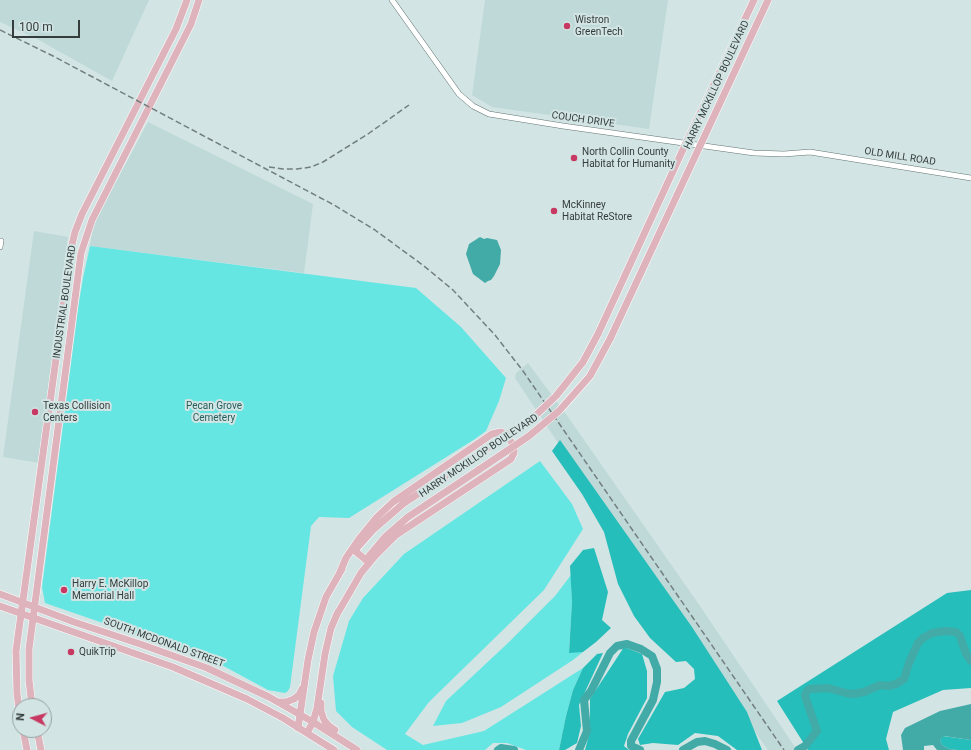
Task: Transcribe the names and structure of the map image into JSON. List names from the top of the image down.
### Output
{
  "streets": {
    "main road": ["HARRY MCKILLOP BOULEVARD", "INDUSTRIAL BOULEVARD", "SOUTH MCDONALD STREET"],
    "street": ["COUCH DRIVE", "OLD MILL ROAD"]
  },
  "crossings": [
    ["HARRY MCKILLOP BOULEVARD", "COUCH DRIVE"],
    ["HARRY MCKILLOP BOULEVARD", "SOUTH MCDONALD STREET"],
    ["COUCH DRIVE", "OLD MILL ROAD"],
    ["INDUSTRIAL BOULEVARD", "SOUTH MCDONALD STREET"]
  ],
  "parks": ["Pecan Grove Cemetery"],
  "places": [
    "Wistron GreenTech",
    "North Collin County Habitat for Humanity",
    "McKinney Habitat ReStore",
    "Texas Collision Centers",
    "Harry E. McKillop Memorial Hall",
    "QuikTrip"
  ],
  "scale_bar": "100 m",
  "north": "left"
}
